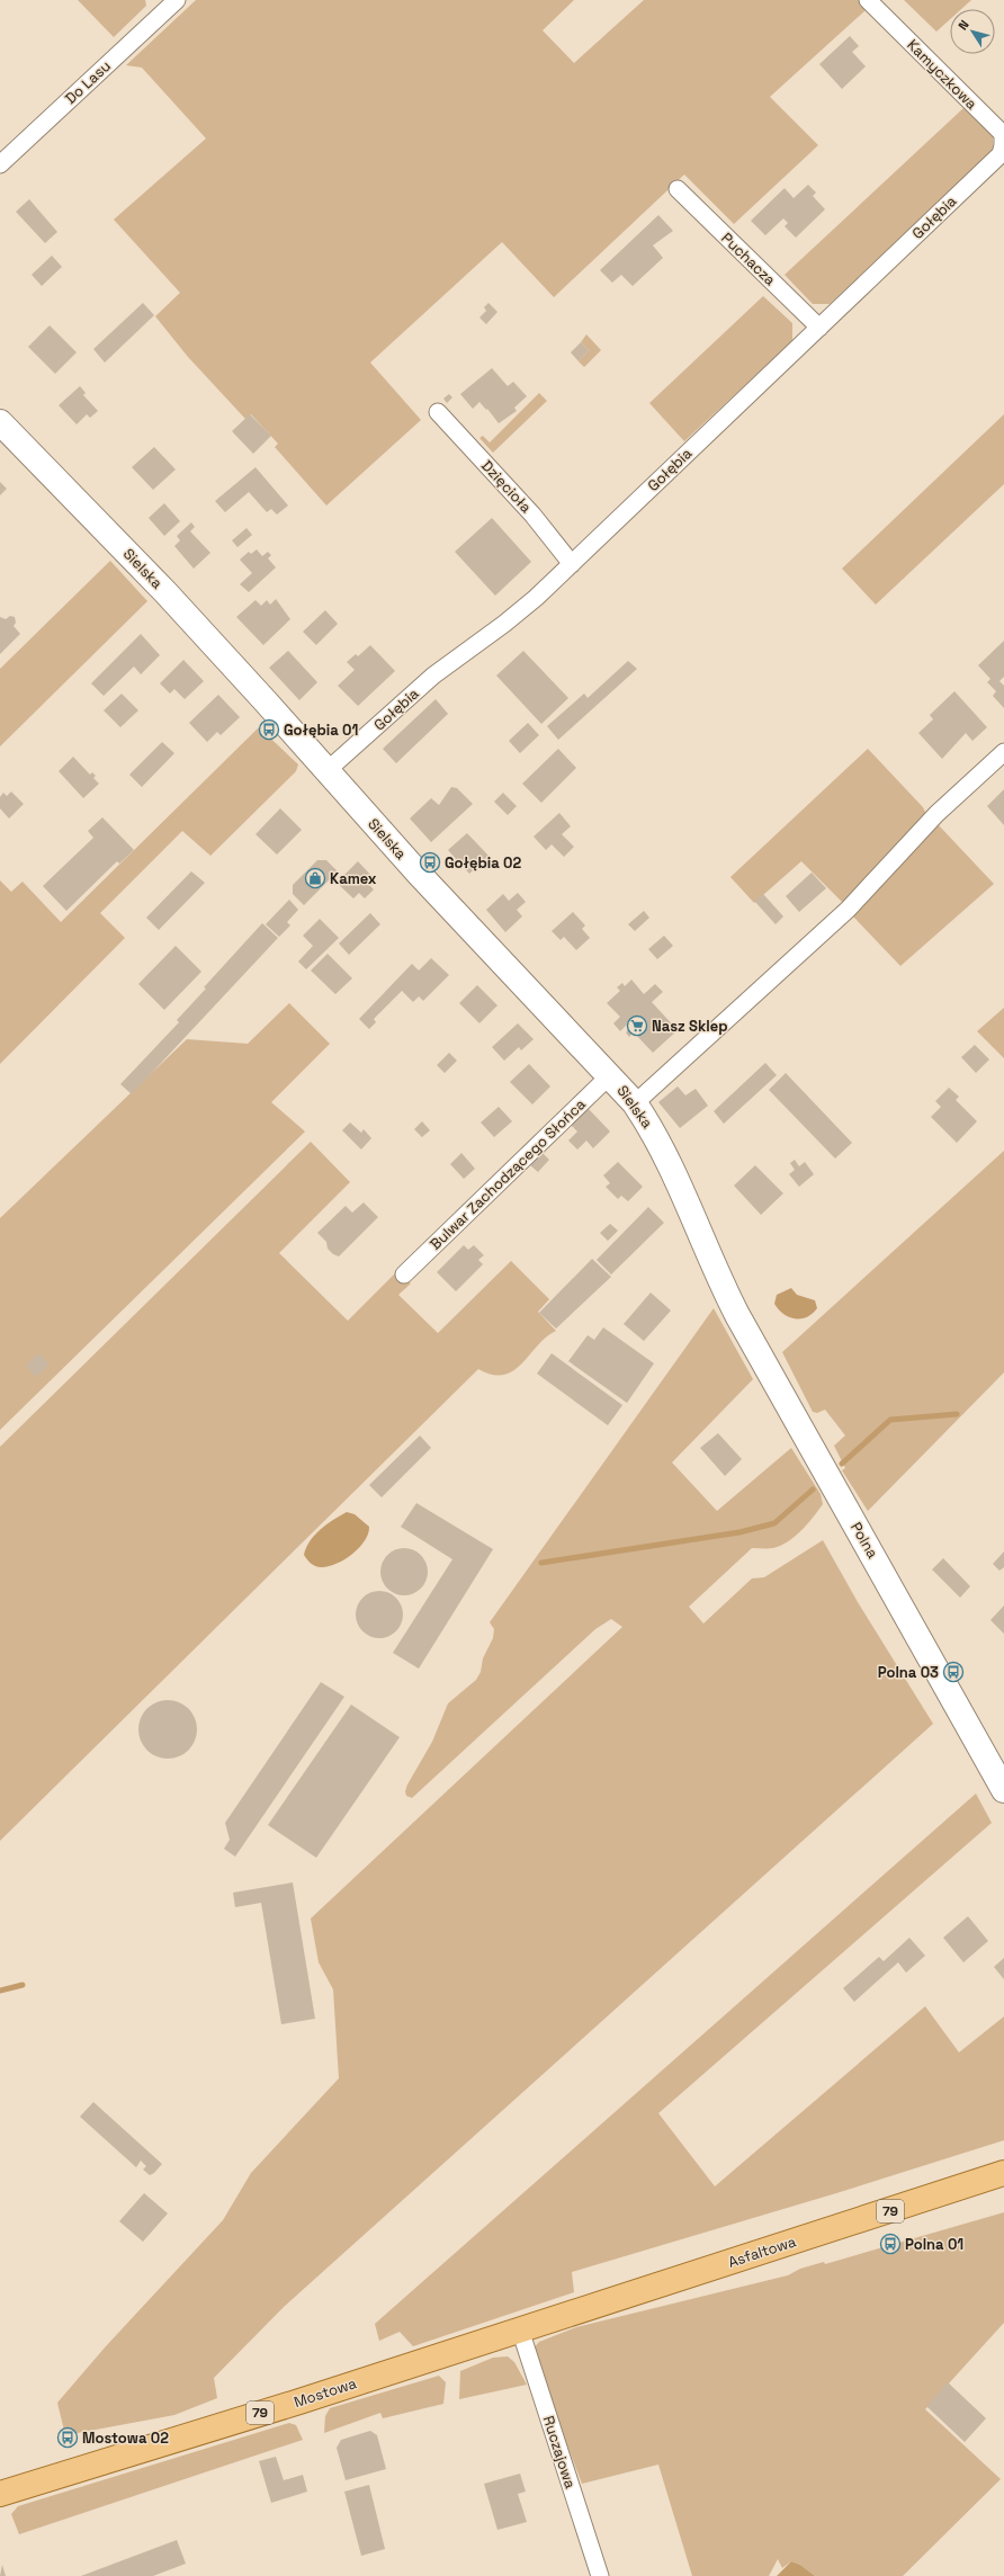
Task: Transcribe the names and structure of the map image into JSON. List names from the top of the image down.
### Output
{
  "streets": {
    "main road": ["79", "Asfaltowa", "Mostowa"],
    "street": [
      "Kamyczkowa",
      "Do Lasu",
      "Gołębia",
      "Puchacza",
      "Dzięcioła",
      "Sielska",
      "Bulwar Zachodzącego Słońca",
      "Polna",
      "Ruczajowa"
    ]
  },
  "crossings": [
    ["Kamyczkowa", "Gołębia"],
    ["Gołębia", "Puchacza"],
    ["Gołębia", "Dzięcioła"],
    ["Gołębia", "Sielska"],
    ["Sielska", "Bulwar Zachodzącego Słońca"],
    ["Sielska", "Polna"],
    ["Asfaltowa", "Mostowa"],
    ["Asfaltowa", "Ruczajowa"],
    ["Mostowa", "Ruczajowa"]
  ],
  "places": {
    "bus stop": [
      "Gołębia 01",
      "Gołębia 02",
      "Polna 03",
      "Polna 01",
      "Mostowa 02"
    ],
    "shop": ["Kamex"],
    "supermarket": ["Nasz Sklep"]
  },
  "north": "top left"
}
